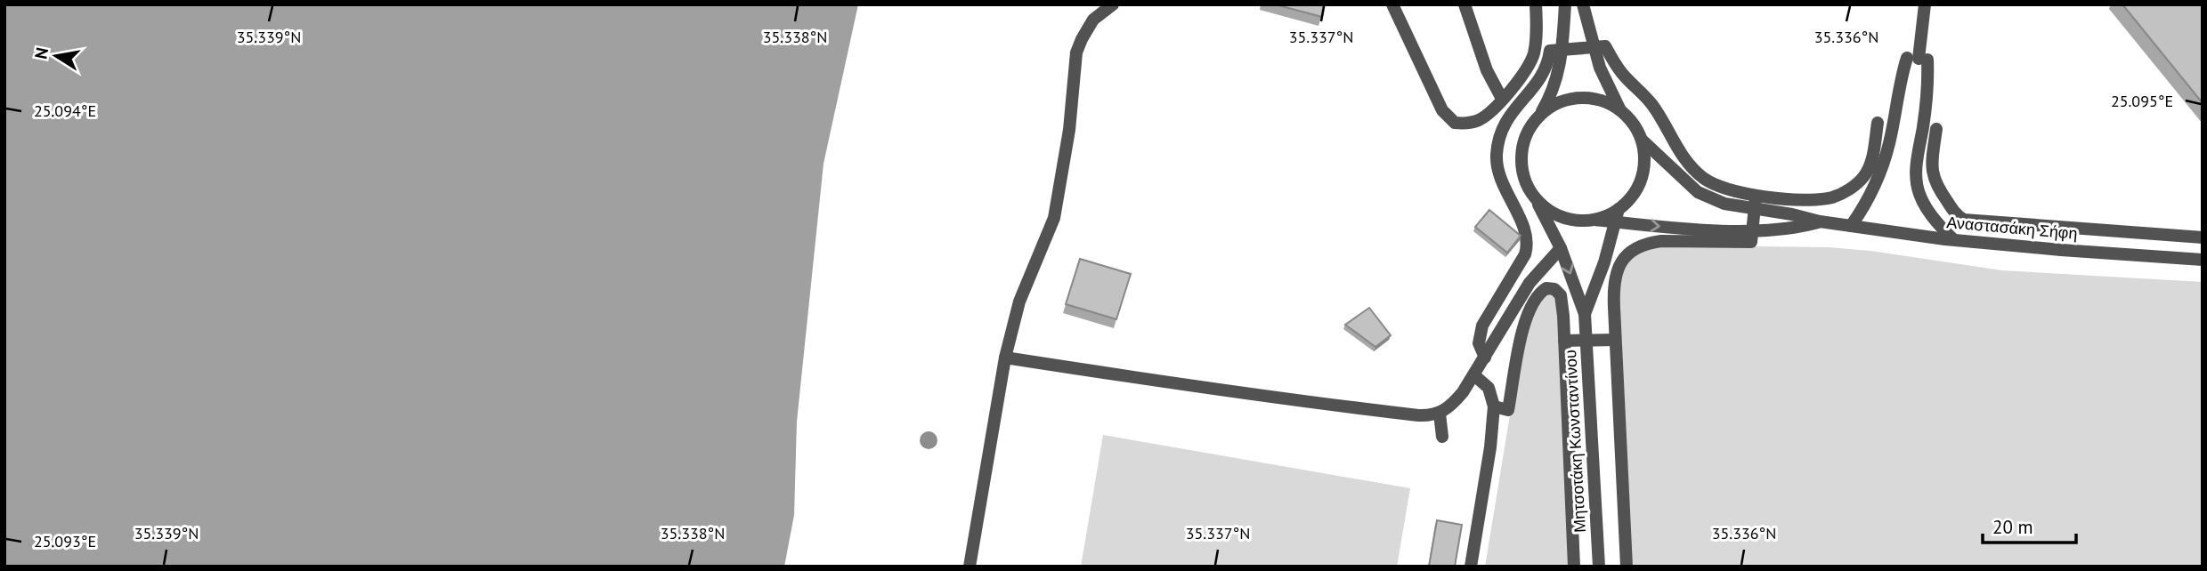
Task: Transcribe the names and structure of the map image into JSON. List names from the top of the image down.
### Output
{
  "streets": {
    "street": ["Αναστασάκη Σήφη", "Μητσοτάκη Κωνσταντίνου"]
  },
  "scale_bar": "20 m",
  "north": "left",
  "coordinates": [
    "35.339°N",
    "35.338°N",
    "35.337°N",
    "35.336°N",
    "25.095°E",
    "25.094°E",
    "25.093°E"
  ]
}
